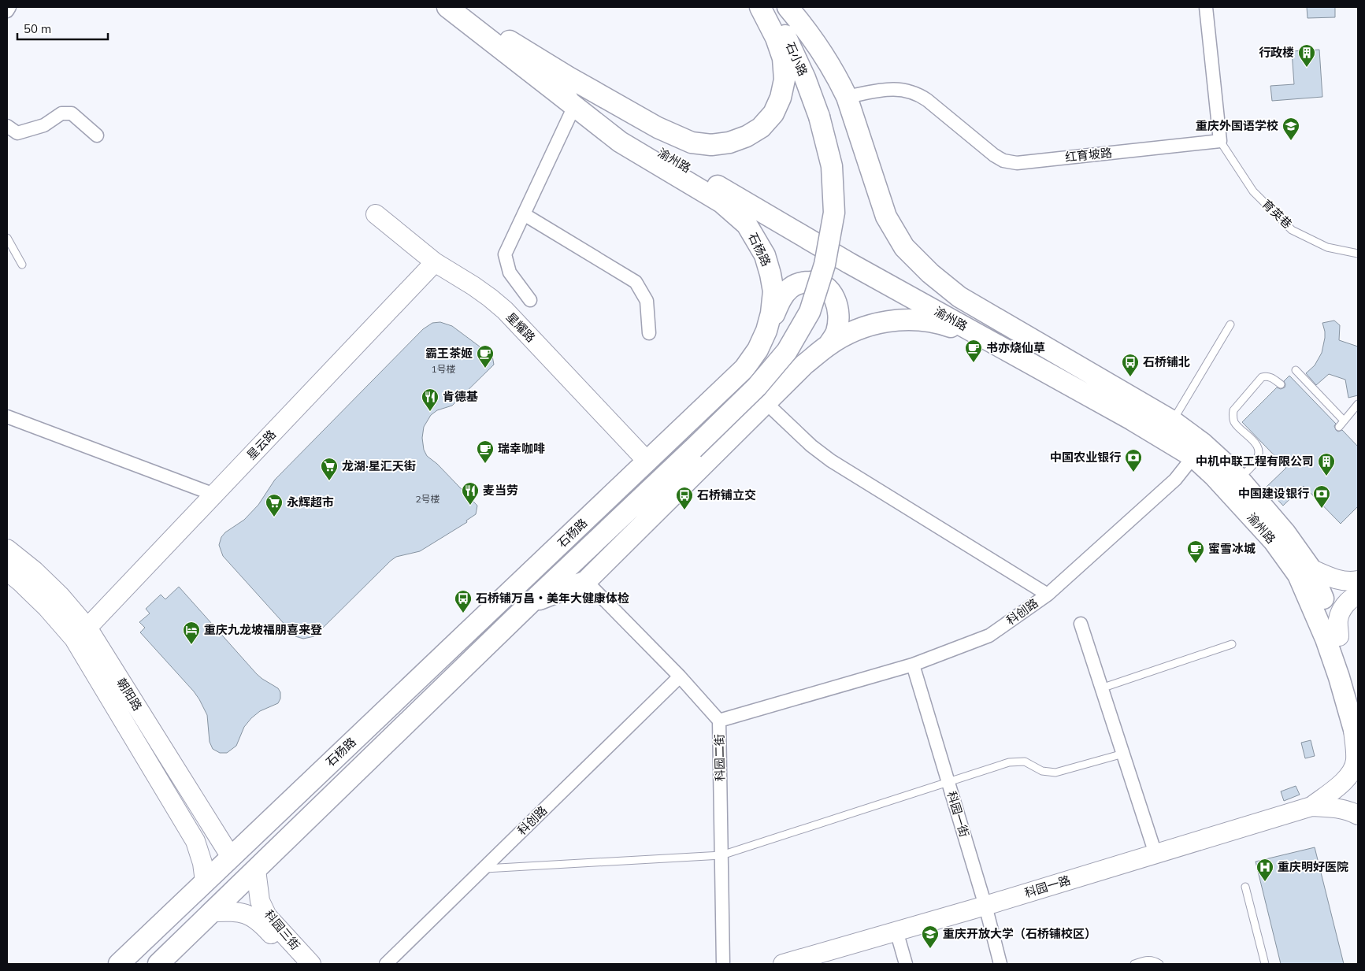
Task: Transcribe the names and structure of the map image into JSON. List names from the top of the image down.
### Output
{
  "streets": {
    "main road": ["石小路", "渝州路", "石杨路"],
    "street": [
      "红育坡路",
      "星耀路",
      "星云路",
      "科创路",
      "朝阳路",
      "科园二街",
      "科园一街",
      "科园一路",
      "科园三街"
    ],
    "lane": ["育英巷"]
  },
  "crossings": [
    ["石小路", "石杨路"],
    ["红育坡路", "渝州路"],
    ["红育坡路", "育英巷"],
    ["渝州路", "石杨路"],
    ["石杨路", "星耀路"],
    ["石杨路", "朝阳路"],
    ["石杨路", "科园三街"],
    ["星耀路", "星云路"],
    ["星云路", "朝阳路"],
    ["科创路", "科园二街"],
    ["科创路", "科园一街"],
    ["科园一街", "科园一路"]
  ],
  "places": {
    "building": ["行政楼", "中机中联工程有限公司"],
    "school or university": ["重庆外国语学校", "重庆开放大学（石桥铺校区）"],
    "cafe": [
      "书亦烧仙草",
      "霸王茶姬",
      "瑞幸咖啡",
      "蜜雪冰城"
    ],
    "bus stop": ["石桥铺北", "石桥铺立交", "石桥铺万昌‧美年大健康体检"],
    "restaurant": ["肯德基", "麦当劳"],
    "bank": ["中国农业银行", "中国建设银行"],
    "supermarket": ["龙湖·星汇天街", "永辉超市"],
    "hotel": ["重庆九龙坡福朋喜来登"],
    "hospital": ["重庆明好医院"]
  },
  "house_numbers": ["1号楼", "2号楼"],
  "scale_bar": "50 m"
}
